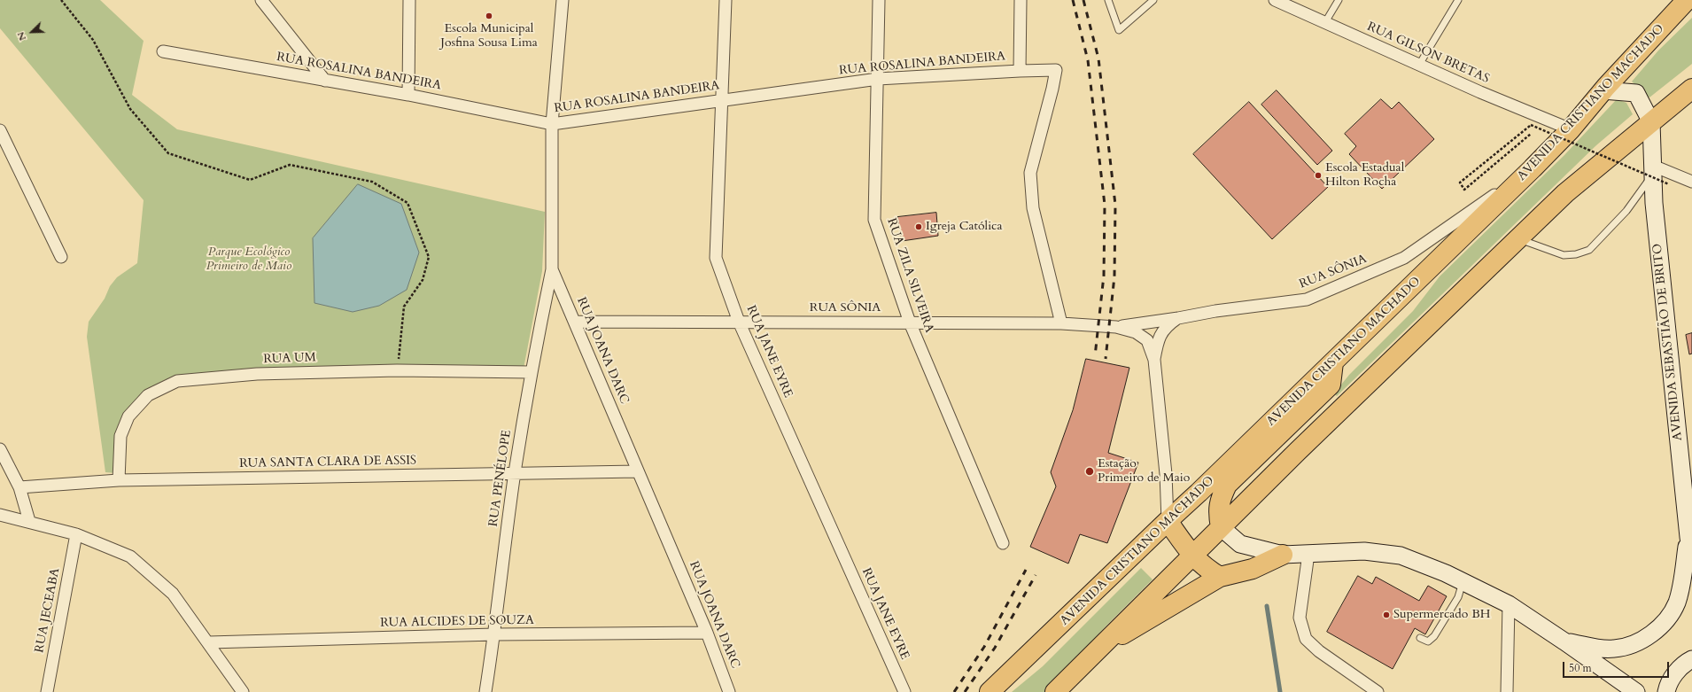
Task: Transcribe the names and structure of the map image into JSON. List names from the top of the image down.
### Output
{
  "streets": {
    "highway": ["AVENIDA CRISTIANO MACHADO"],
    "street": [
      "RUA GILSON BRETAS",
      "RUA ROSALINA BANDEIRA",
      "RUA SÔNIA",
      "RUA ZILA SILVEIRA",
      "AVENIDA SEBASTIÃO DE BRITO",
      "RUA JOANA DARC",
      "RUA JANE EYRE",
      "RUA UM",
      "RUA SANTA CLARA DE ASSIS",
      "RUA PENÉLOPE",
      "RUA JECEABA",
      "RUA ALCIDES DE SOUZA"
    ]
  },
  "crossings": [
    ["RUA GILSON BRETAS", "AVENIDA CRISTIANO MACHADO"],
    ["RUA ROSALINA BANDEIRA", "RUA SÔNIA"],
    ["RUA ROSALINA BANDEIRA", "RUA ZILA SILVEIRA"],
    ["RUA ROSALINA BANDEIRA", "RUA JOANA DARC"],
    ["RUA ROSALINA BANDEIRA", "RUA JANE EYRE"],
    ["AVENIDA CRISTIANO MACHADO", "RUA SÔNIA"],
    ["RUA SÔNIA", "RUA ZILA SILVEIRA"],
    ["RUA SÔNIA", "RUA JOANA DARC"],
    ["RUA SÔNIA", "RUA JANE EYRE"],
    ["RUA JOANA DARC", "RUA SANTA CLARA DE ASSIS"],
    ["RUA JOANA DARC", "RUA PENÉLOPE"],
    ["RUA JOANA DARC", "RUA ALCIDES DE SOUZA"],
    ["RUA UM", "RUA SANTA CLARA DE ASSIS"],
    ["RUA UM", "RUA PENÉLOPE"],
    ["RUA SANTA CLARA DE ASSIS", "RUA PENÉLOPE"],
    ["RUA PENÉLOPE", "RUA ALCIDES DE SOUZA"]
  ],
  "parks": ["Parque Ecológico Primeiro de Maio"],
  "places": [
    "Escola Municipal Josfina Sousa Lima",
    "Escola Estadual Hilton Rocha",
    "Igreja Católica",
    "Estação Primeiro de Maio",
    "Supermercado BH"
  ],
  "scale_bar": "50 m",
  "north": "bottom left"
}
